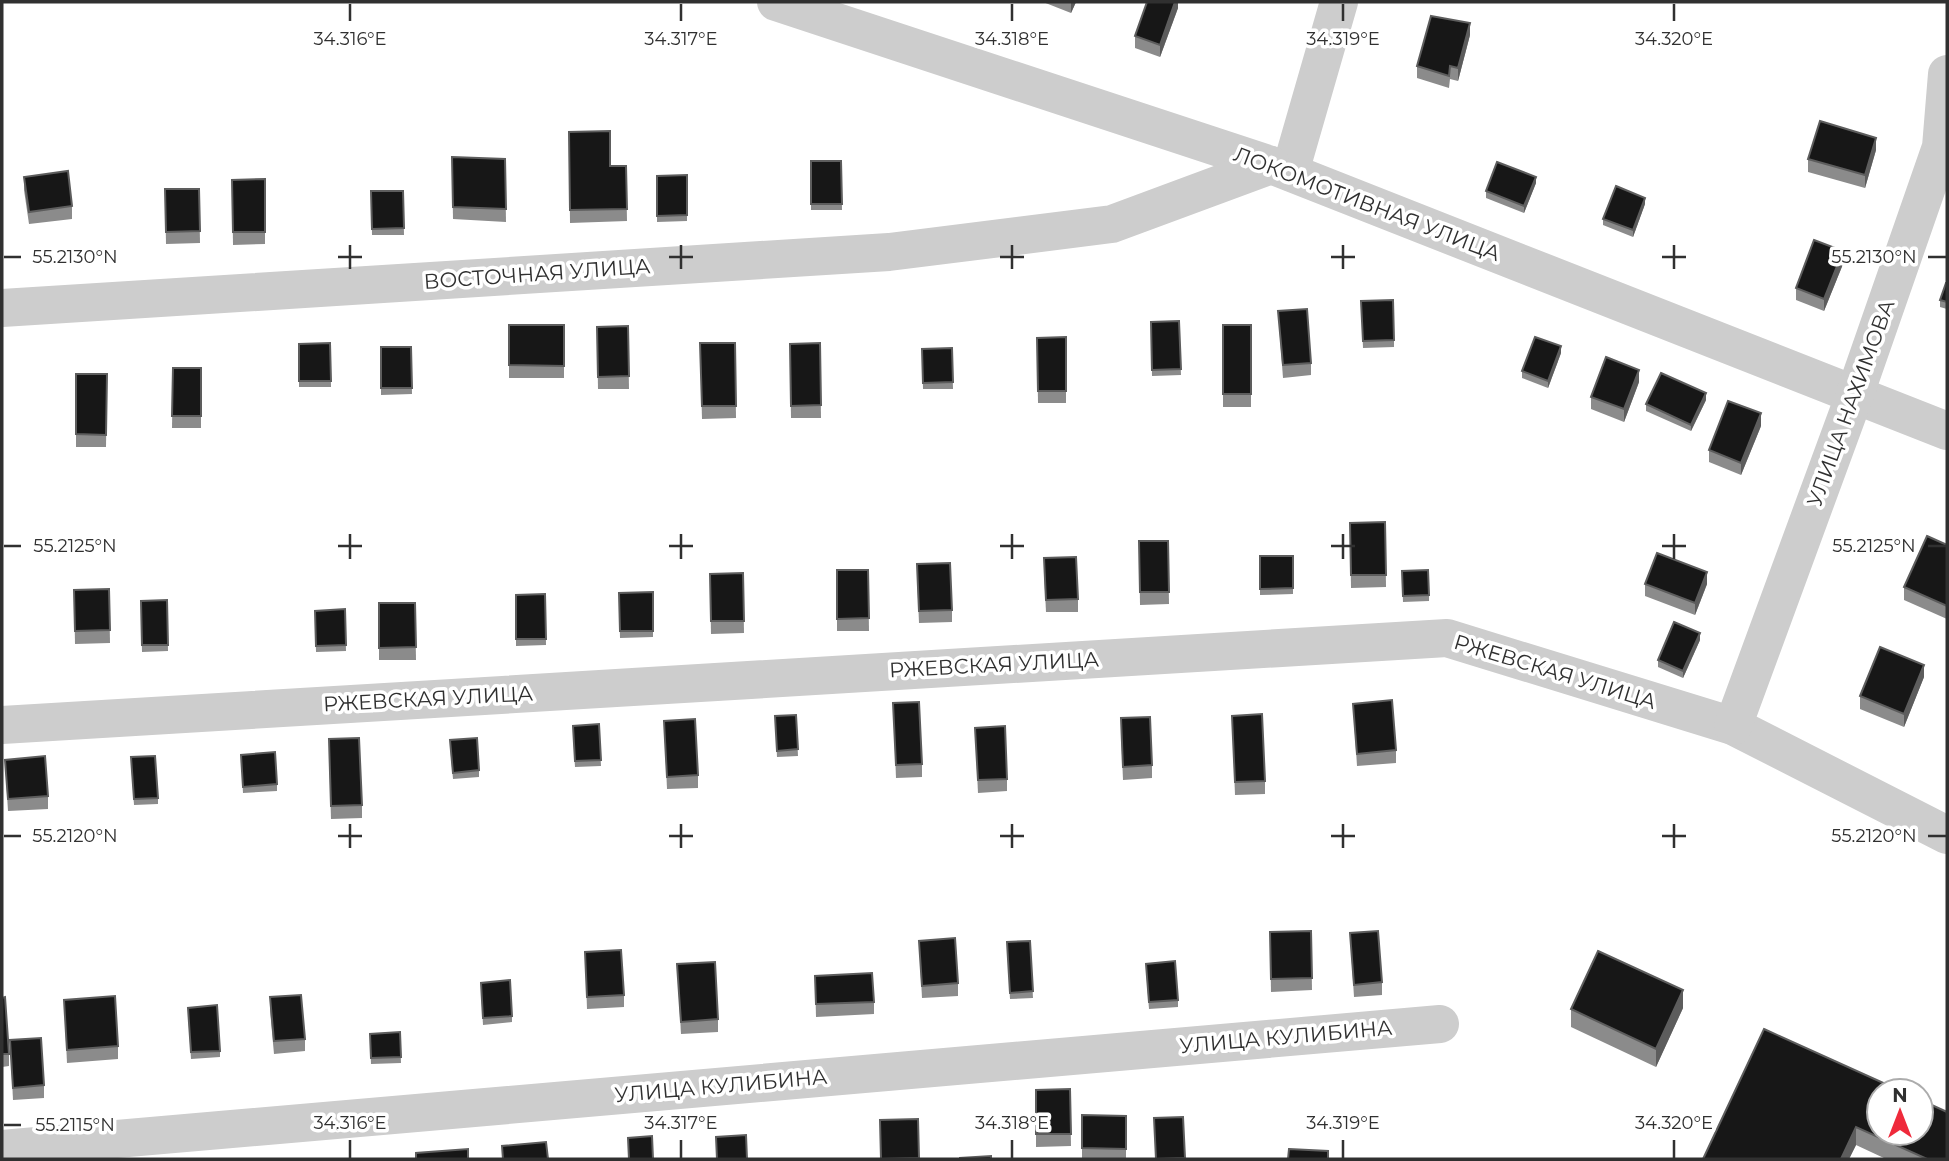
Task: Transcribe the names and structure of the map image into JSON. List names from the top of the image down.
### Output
{
  "streets": {
    "street": [
      "ЛОКОМОТИВНАЯ УЛИЦА",
      "ВОСТОЧНАЯ УЛИЦА",
      "УЛИЦА НАХИМОВА",
      "РЖЕВСКАЯ УЛИЦА",
      "УЛИЦА КУЛИБИНА"
    ]
  },
  "crossings": [
    ["ЛОКОМОТИВНАЯ УЛИЦА", "ВОСТОЧНАЯ УЛИЦА"],
    ["ЛОКОМОТИВНАЯ УЛИЦА", "УЛИЦА НАХИМОВА"],
    ["УЛИЦА НАХИМОВА", "РЖЕВСКАЯ УЛИЦА"]
  ],
  "north": "top",
  "coordinates": [
    "34.316°E",
    "34.317°E",
    "34.318°E",
    "34.319°E",
    "34.320°E",
    "55.2130°N",
    "55.2125°N",
    "55.2120°N",
    "55.2115°N"
  ]
}
